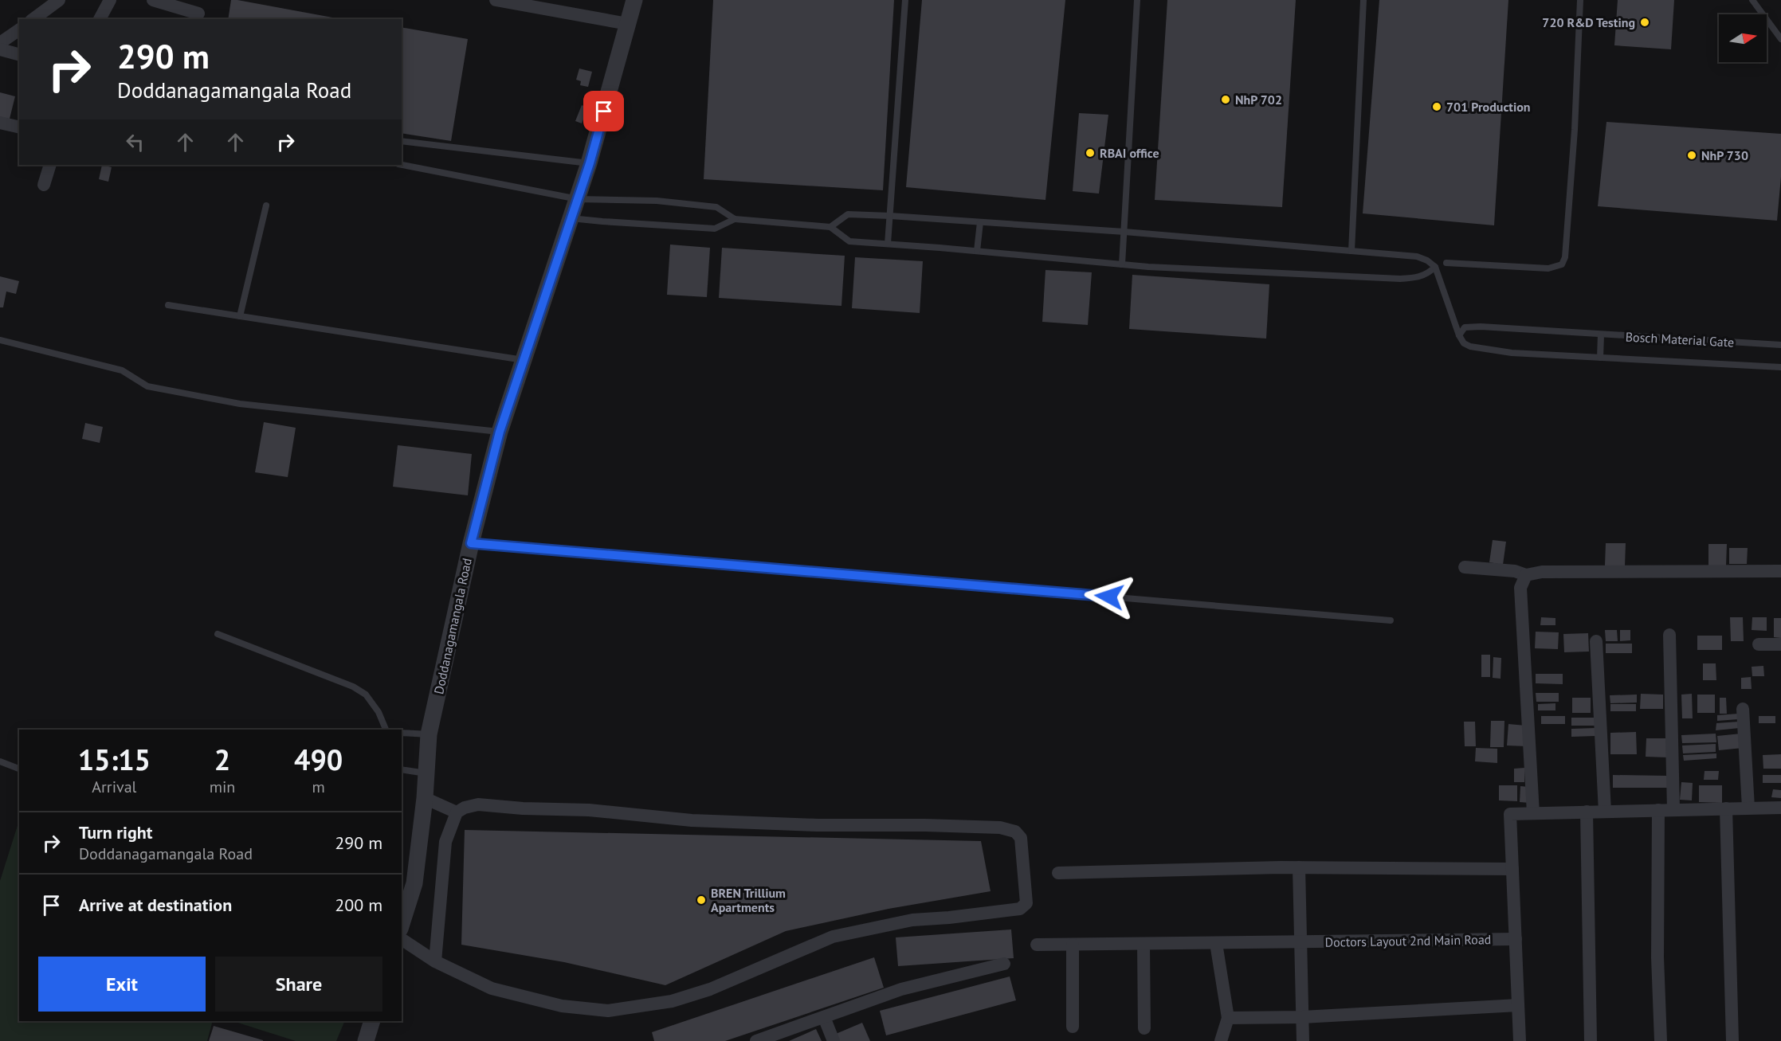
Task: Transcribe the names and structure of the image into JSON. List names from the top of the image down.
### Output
{
  "streets": {
    "street": ["Doddanagamangala Road", "Doctors Layout 2nd Main Road"],
    "lane": ["Bosch Material Gate"]
  },
  "places": [
    "720 R&D Testing",
    "NhP 702",
    "701 Production",
    "RBAI office",
    "NhP 730",
    "BREN Trillium Apartments"
  ],
  "north": "right",
  "page": {
    "turn": ["290 m", "Doddanagamangala Road"],
    "eta": [
      "15:15",
      "Arrival",
      "2",
      "min",
      "490",
      "m"
    ],
    "list": [
      {
        "name": "Turn right",
        "note": "Doddanagamangala Road",
        "value": "290 m"
      },
      {
        "name": "Arrive at destination",
        "value": "200 m"
      }
    ],
    "buttons": ["Exit", "Share"]
  }
}
